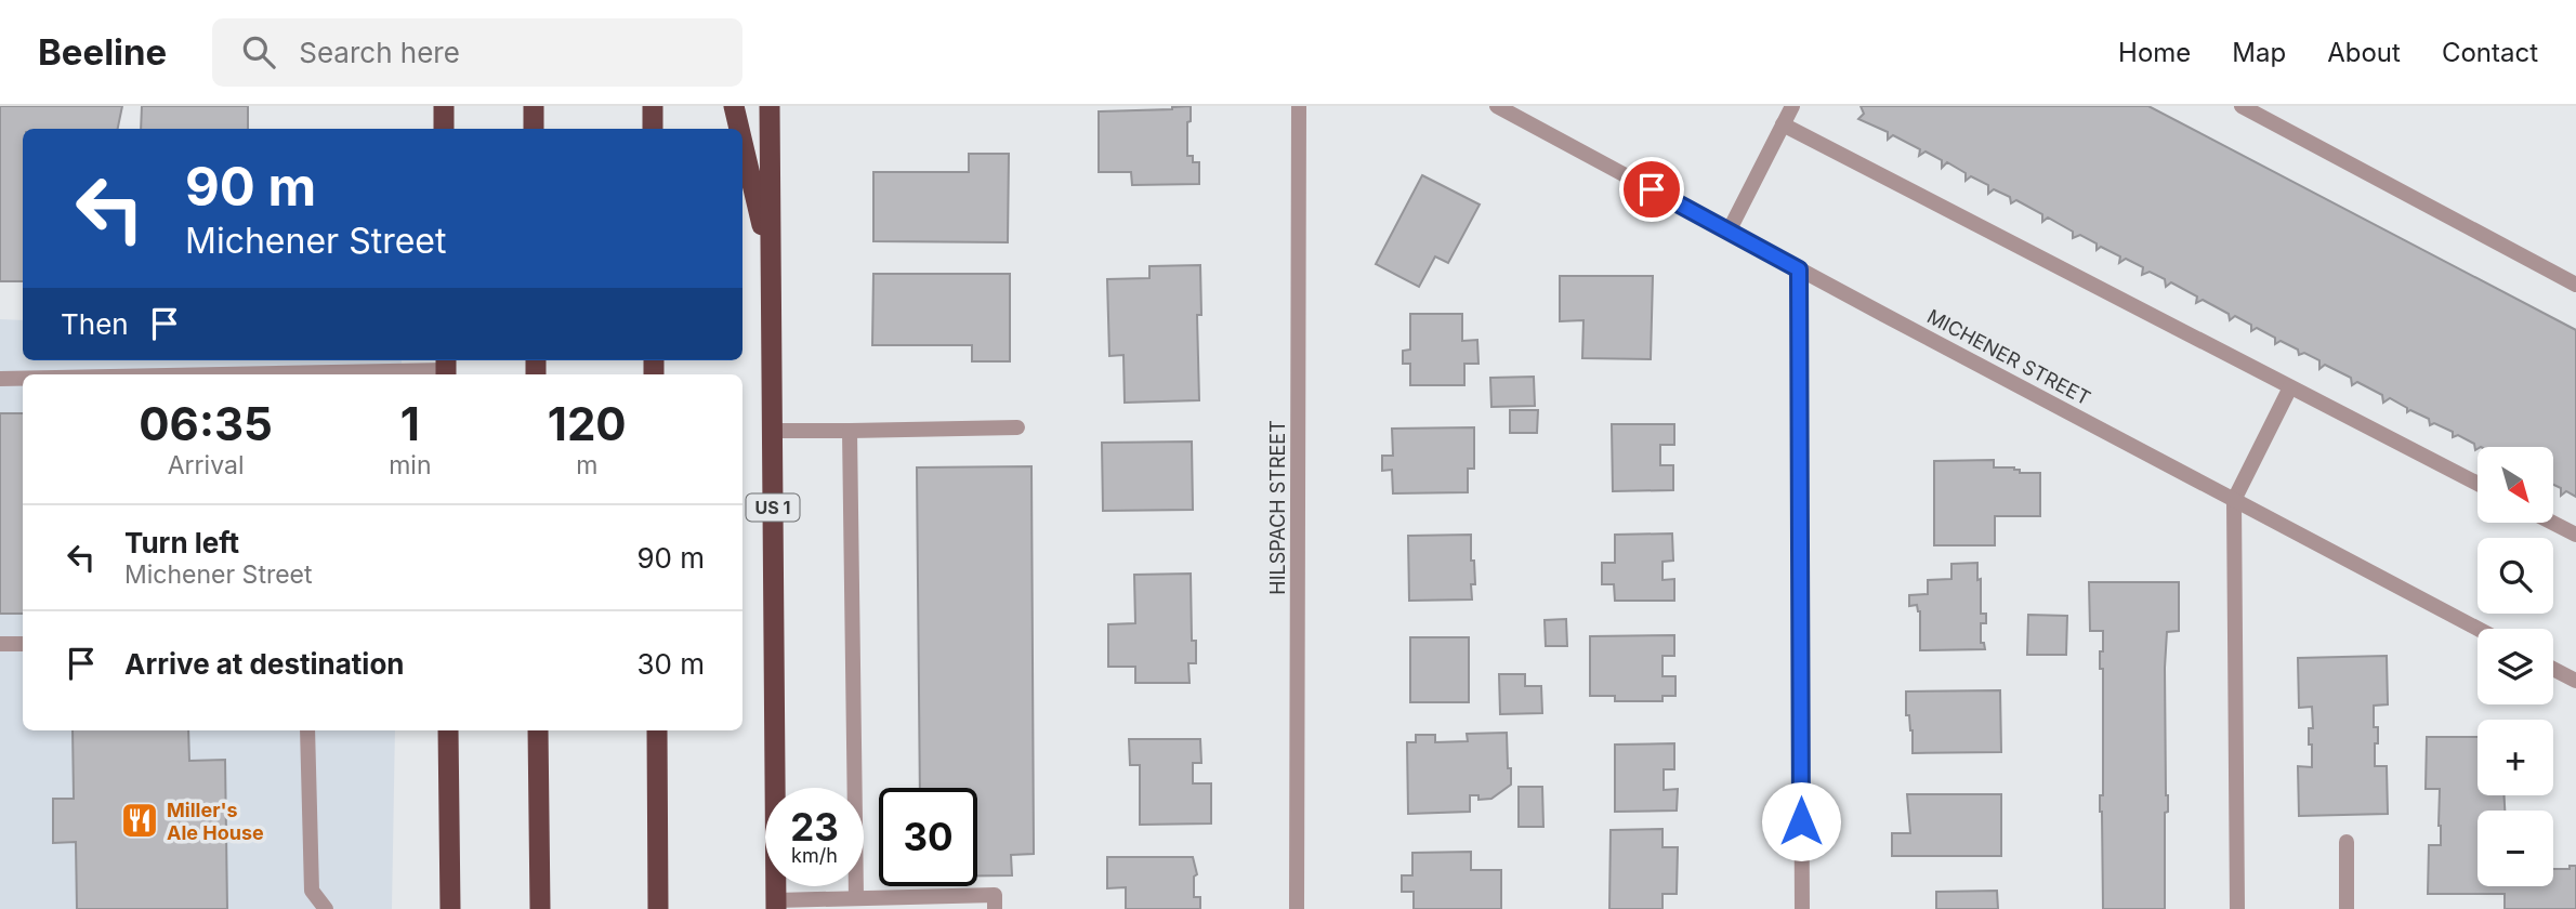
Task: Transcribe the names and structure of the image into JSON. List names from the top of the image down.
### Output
{
  "streets": {
    "highway": ["US 1"],
    "street": ["MICHENER STREET", "HILSPACH STREET"]
  },
  "places": {
    "restaurant": ["Miller's Ale House"]
  },
  "north": "bottom right",
  "page": {
    "header": "Beeline",
    "search": "Search here",
    "nav": [
      "Home",
      "Map",
      "About",
      "Contact"
    ],
    "turn": ["90 m", "Michener Street"],
    "then": "Then",
    "eta": [
      "06:35",
      "Arrival",
      "1",
      "min",
      "120",
      "m"
    ],
    "map_buttons": ["+", "−"],
    "list": [
      {
        "name": "Turn left",
        "note": "Michener Street",
        "value": "90 m"
      },
      {
        "name": "Arrive at destination",
        "value": "30 m"
      }
    ],
    "speed": "23 km/h",
    "limit": "30"
  }
}
